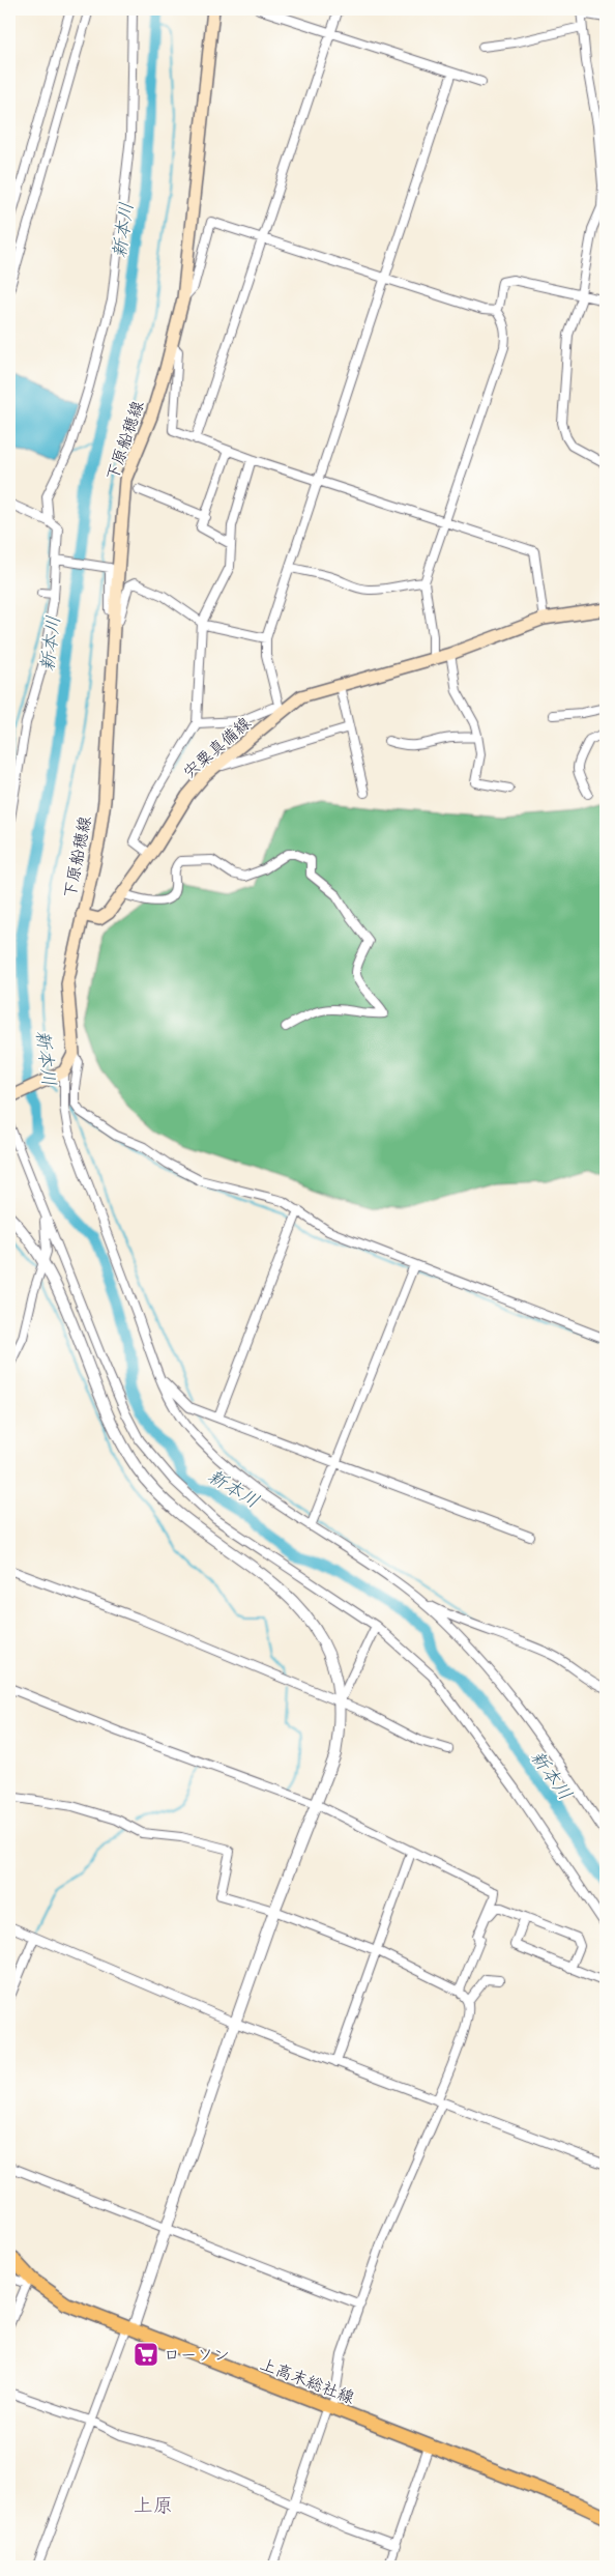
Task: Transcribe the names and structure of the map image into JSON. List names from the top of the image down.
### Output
{
  "streets": {
    "main road": ["下原船穂線", "宍粟真備線", "上高末総社線"]
  },
  "crossings": [
    ["下原船穂線", "宍粟真備線"]
  ],
  "districts": ["上原"],
  "water": ["新本川"],
  "places": {
    "supermarket": ["ローソン"]
  }
}
